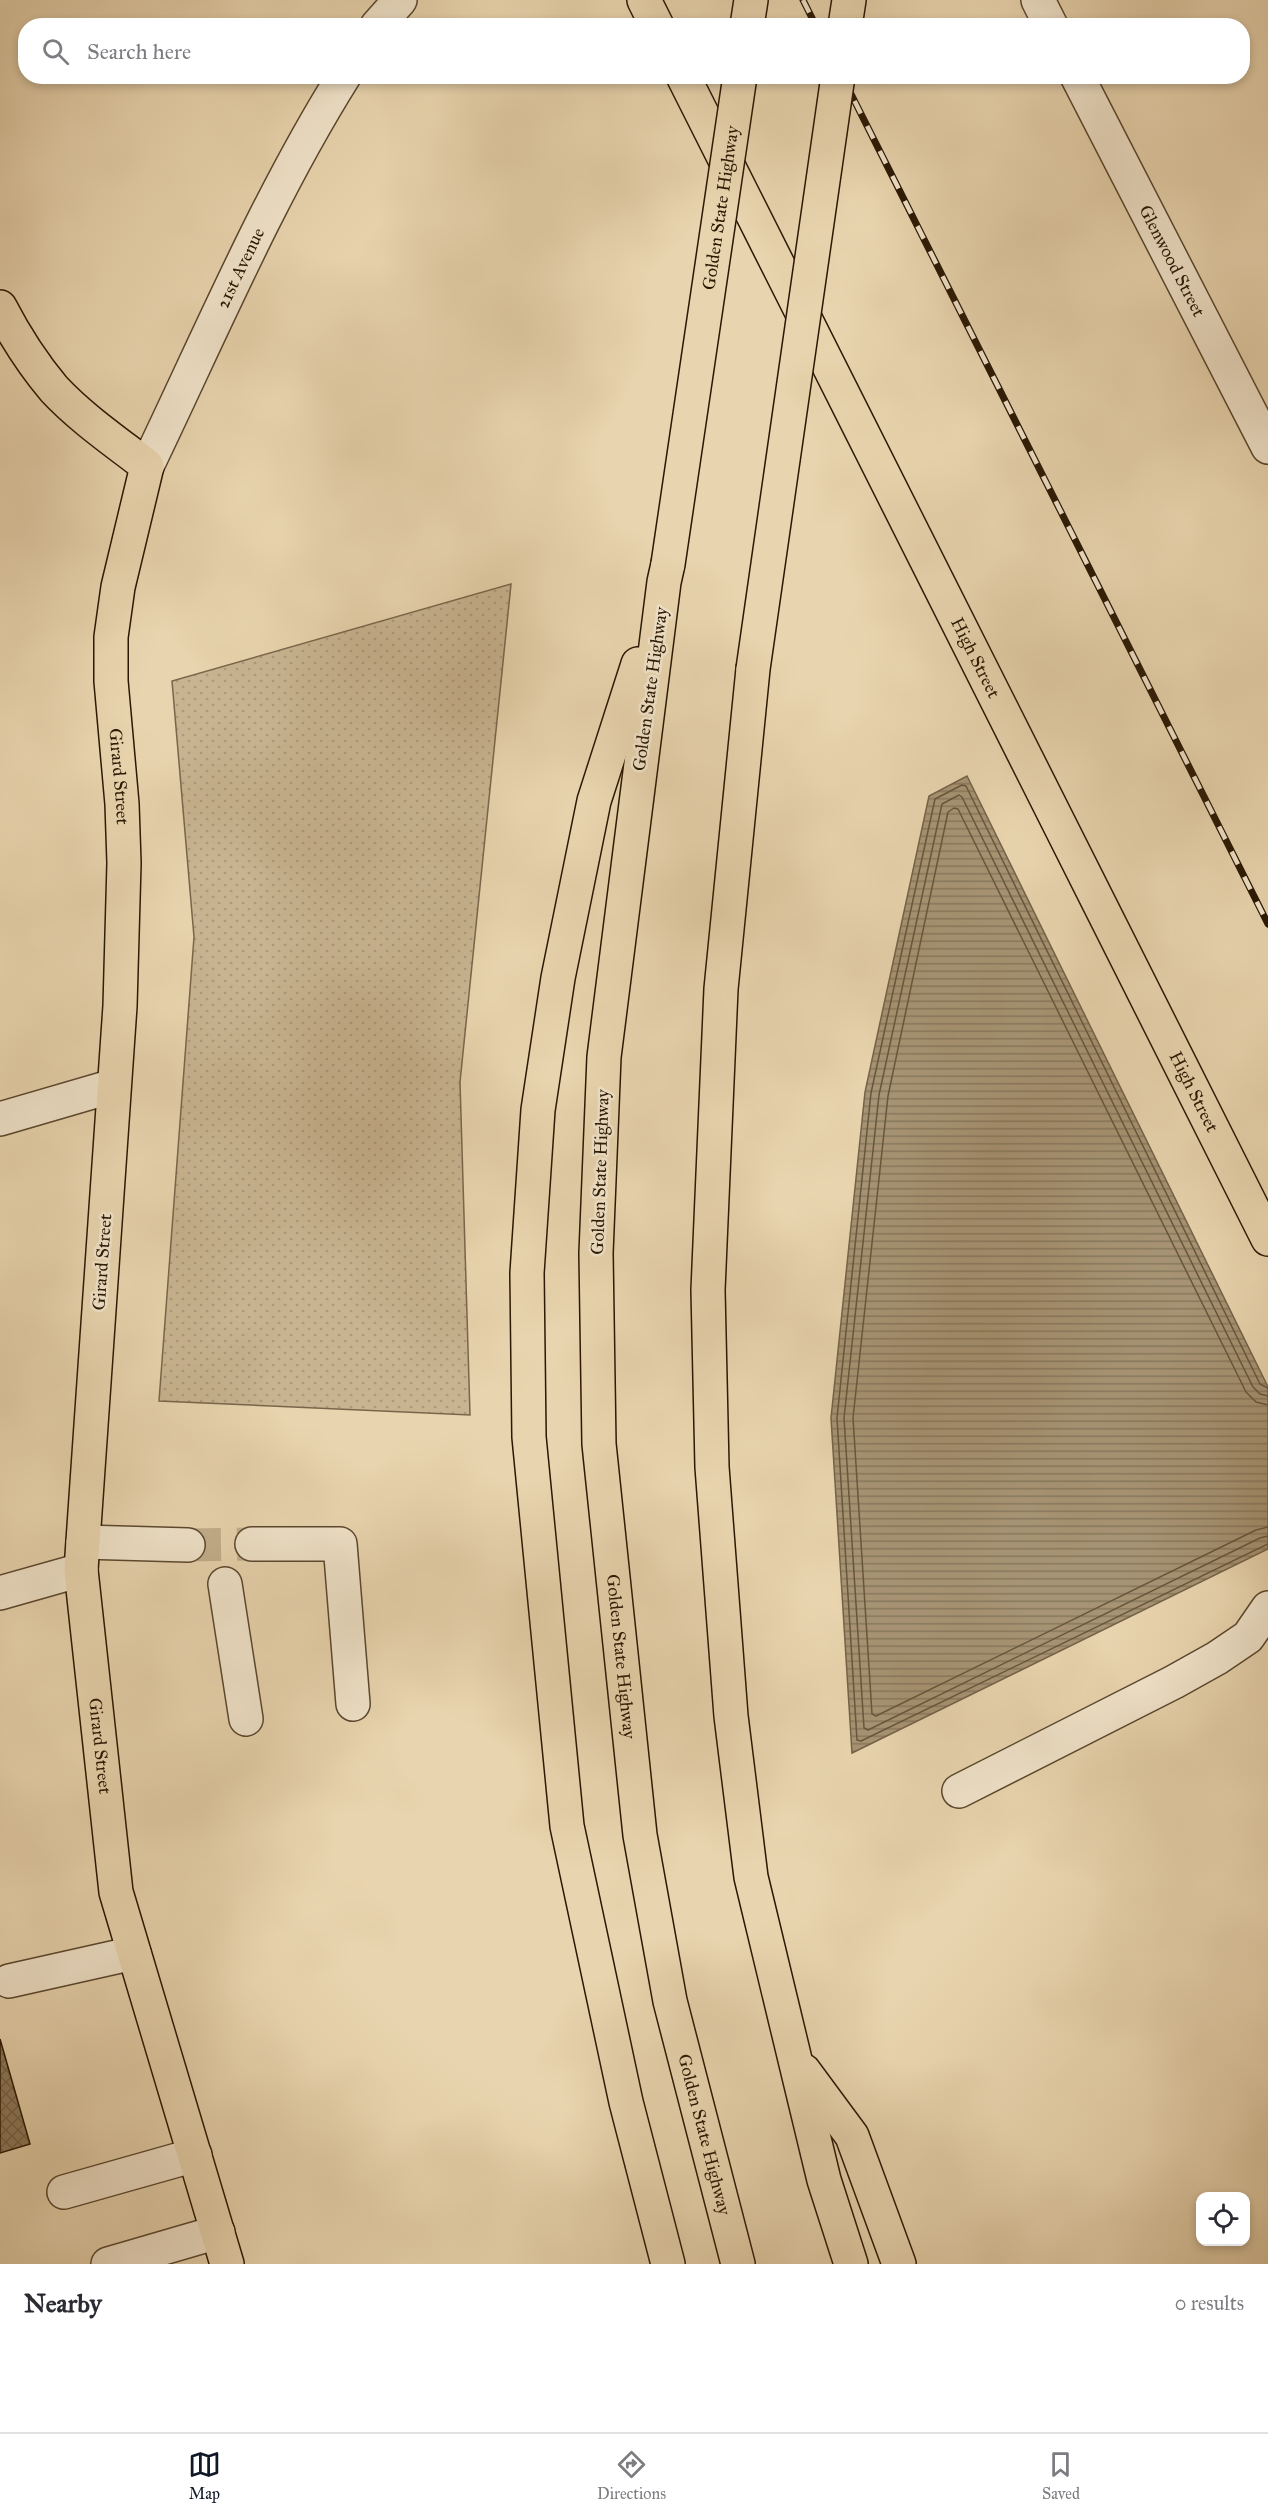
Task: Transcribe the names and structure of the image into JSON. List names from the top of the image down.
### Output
{
  "streets": {
    "main road": ["Golden State Highway", "High Street", "Girard Street"],
    "street": ["Glenwood Street", "21st Avenue"]
  },
  "crossings": [
    ["21st Avenue", "Girard Street"]
  ],
  "page": {
    "search": "Search here",
    "heading": ["Nearby", "0 results"],
    "nav": ["Map", "Directions", "Saved"]
  }
}
